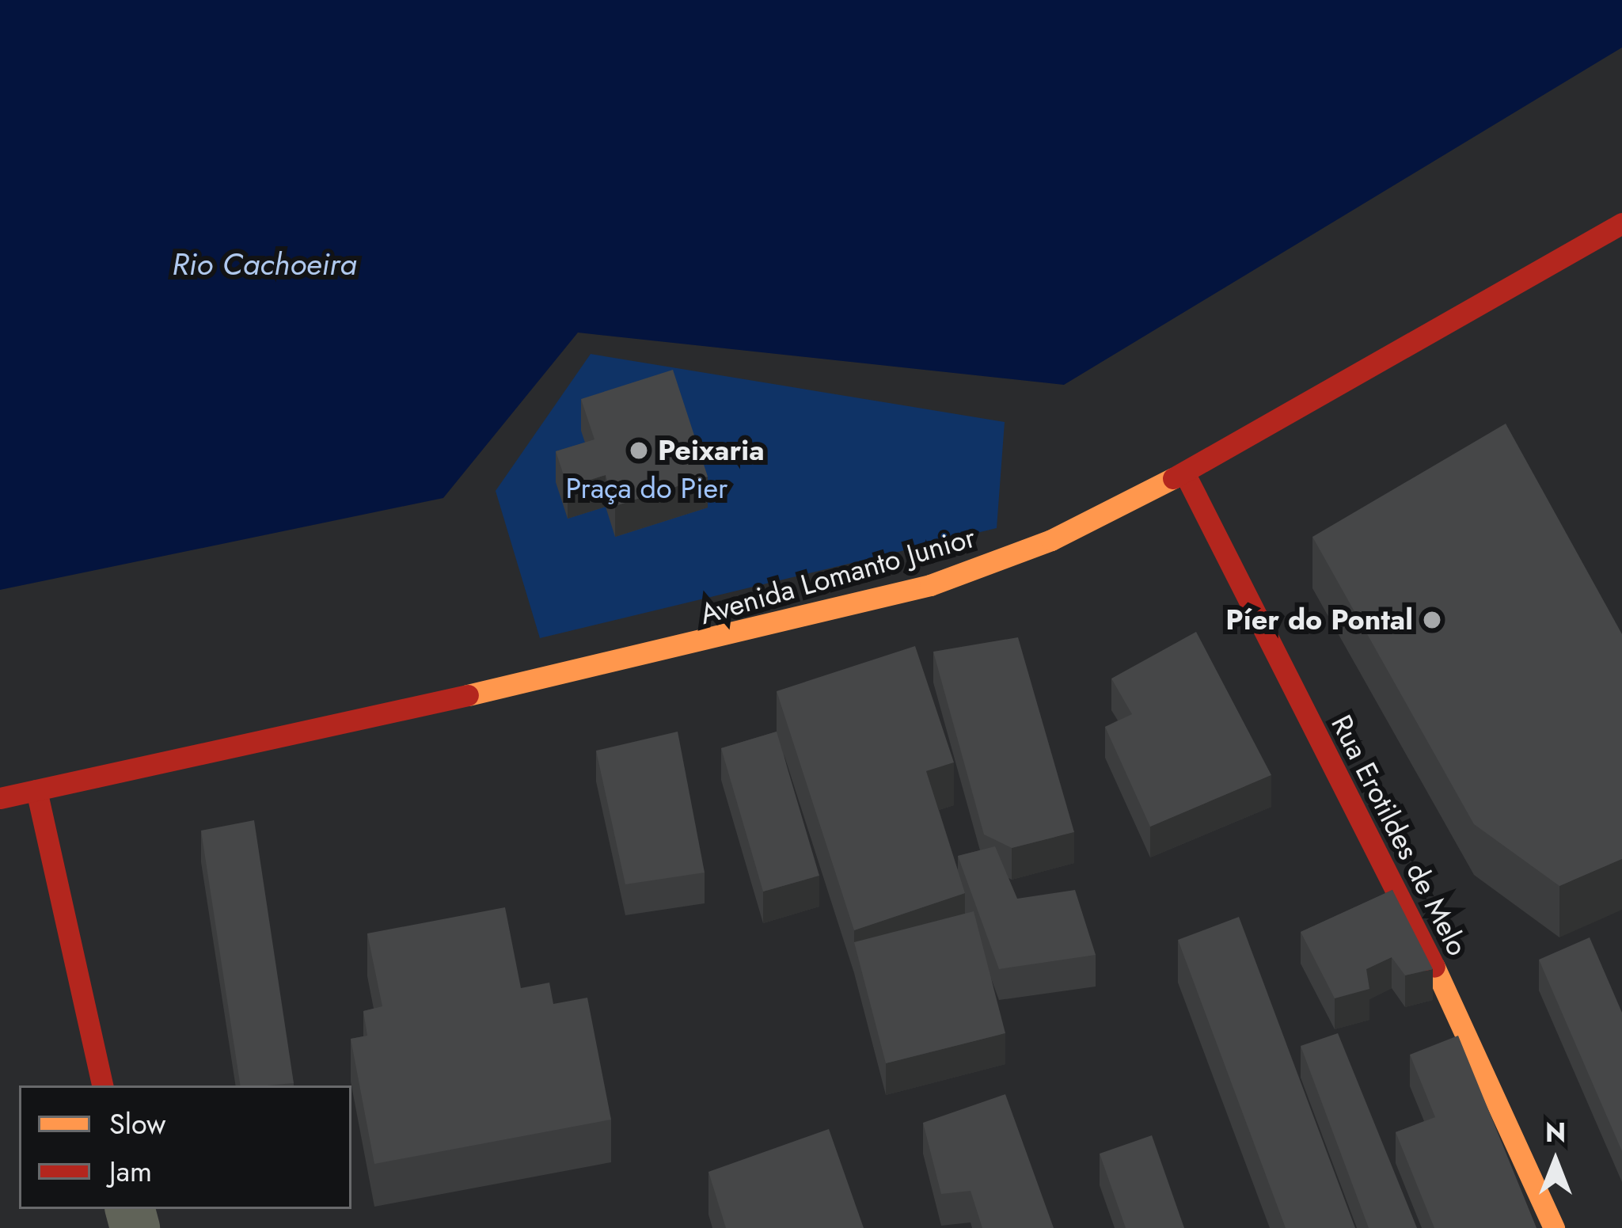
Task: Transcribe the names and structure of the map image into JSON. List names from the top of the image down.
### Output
{
  "streets": {
    "main road": ["Avenida Lomanto Junior", "Rua Erotildes de Melo"]
  },
  "crossings": [
    ["Avenida Lomanto Junior", "Rua Erotildes de Melo"]
  ],
  "water": ["Rio Cachoeira"],
  "parks": ["Praça do Pier"],
  "places": ["Peixaria", "Píer do Pontal"],
  "legend": ["Slow", "Jam"],
  "north": "top"
}
